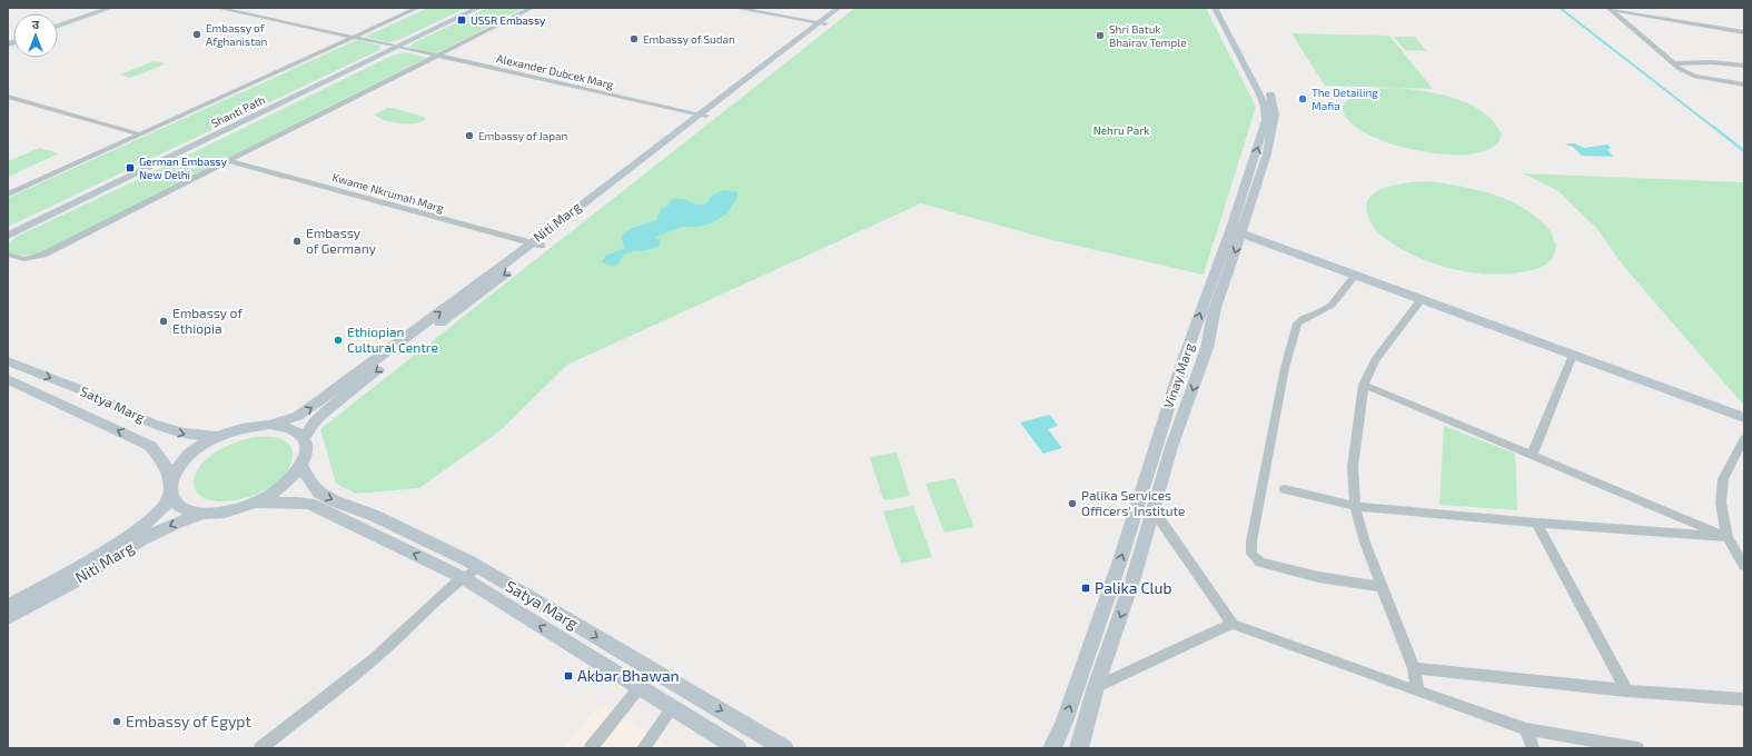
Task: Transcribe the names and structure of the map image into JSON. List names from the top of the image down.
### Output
{
  "streets": {
    "main road": [
      "Shanti Path",
      "Niti Marg",
      "Vinay Marg",
      "Satya Marg"
    ],
    "street": ["Alexander Dubcek Marg", "Kwame Nkrumah Marg"]
  },
  "crossings": [
    ["Alexander Dubcek Marg", "Shanti Path"],
    ["Alexander Dubcek Marg", "Niti Marg"],
    ["Kwame Nkrumah Marg", "Niti Marg"],
    ["Niti Marg", "Satya Marg"]
  ],
  "parks": ["Nehru Park"],
  "places": {
    "transit": [
      "USSR Embassy",
      "German Embassy New Delhi",
      "Palika Club",
      "Akbar Bhawan"
    ],
    "other": [
      "Embassy of Afghanistan",
      "Shri Batuk Bhairav Temple",
      "Embassy of Sudan",
      "The Detailing Mafia",
      "Embassy of Japan",
      "Embassy of Germany",
      "Embassy of Ethiopia",
      "Ethiopian Cultural Centre",
      "Palika Services Officers' Institute",
      "Embassy of Egypt"
    ]
  },
  "north": "top"
}
